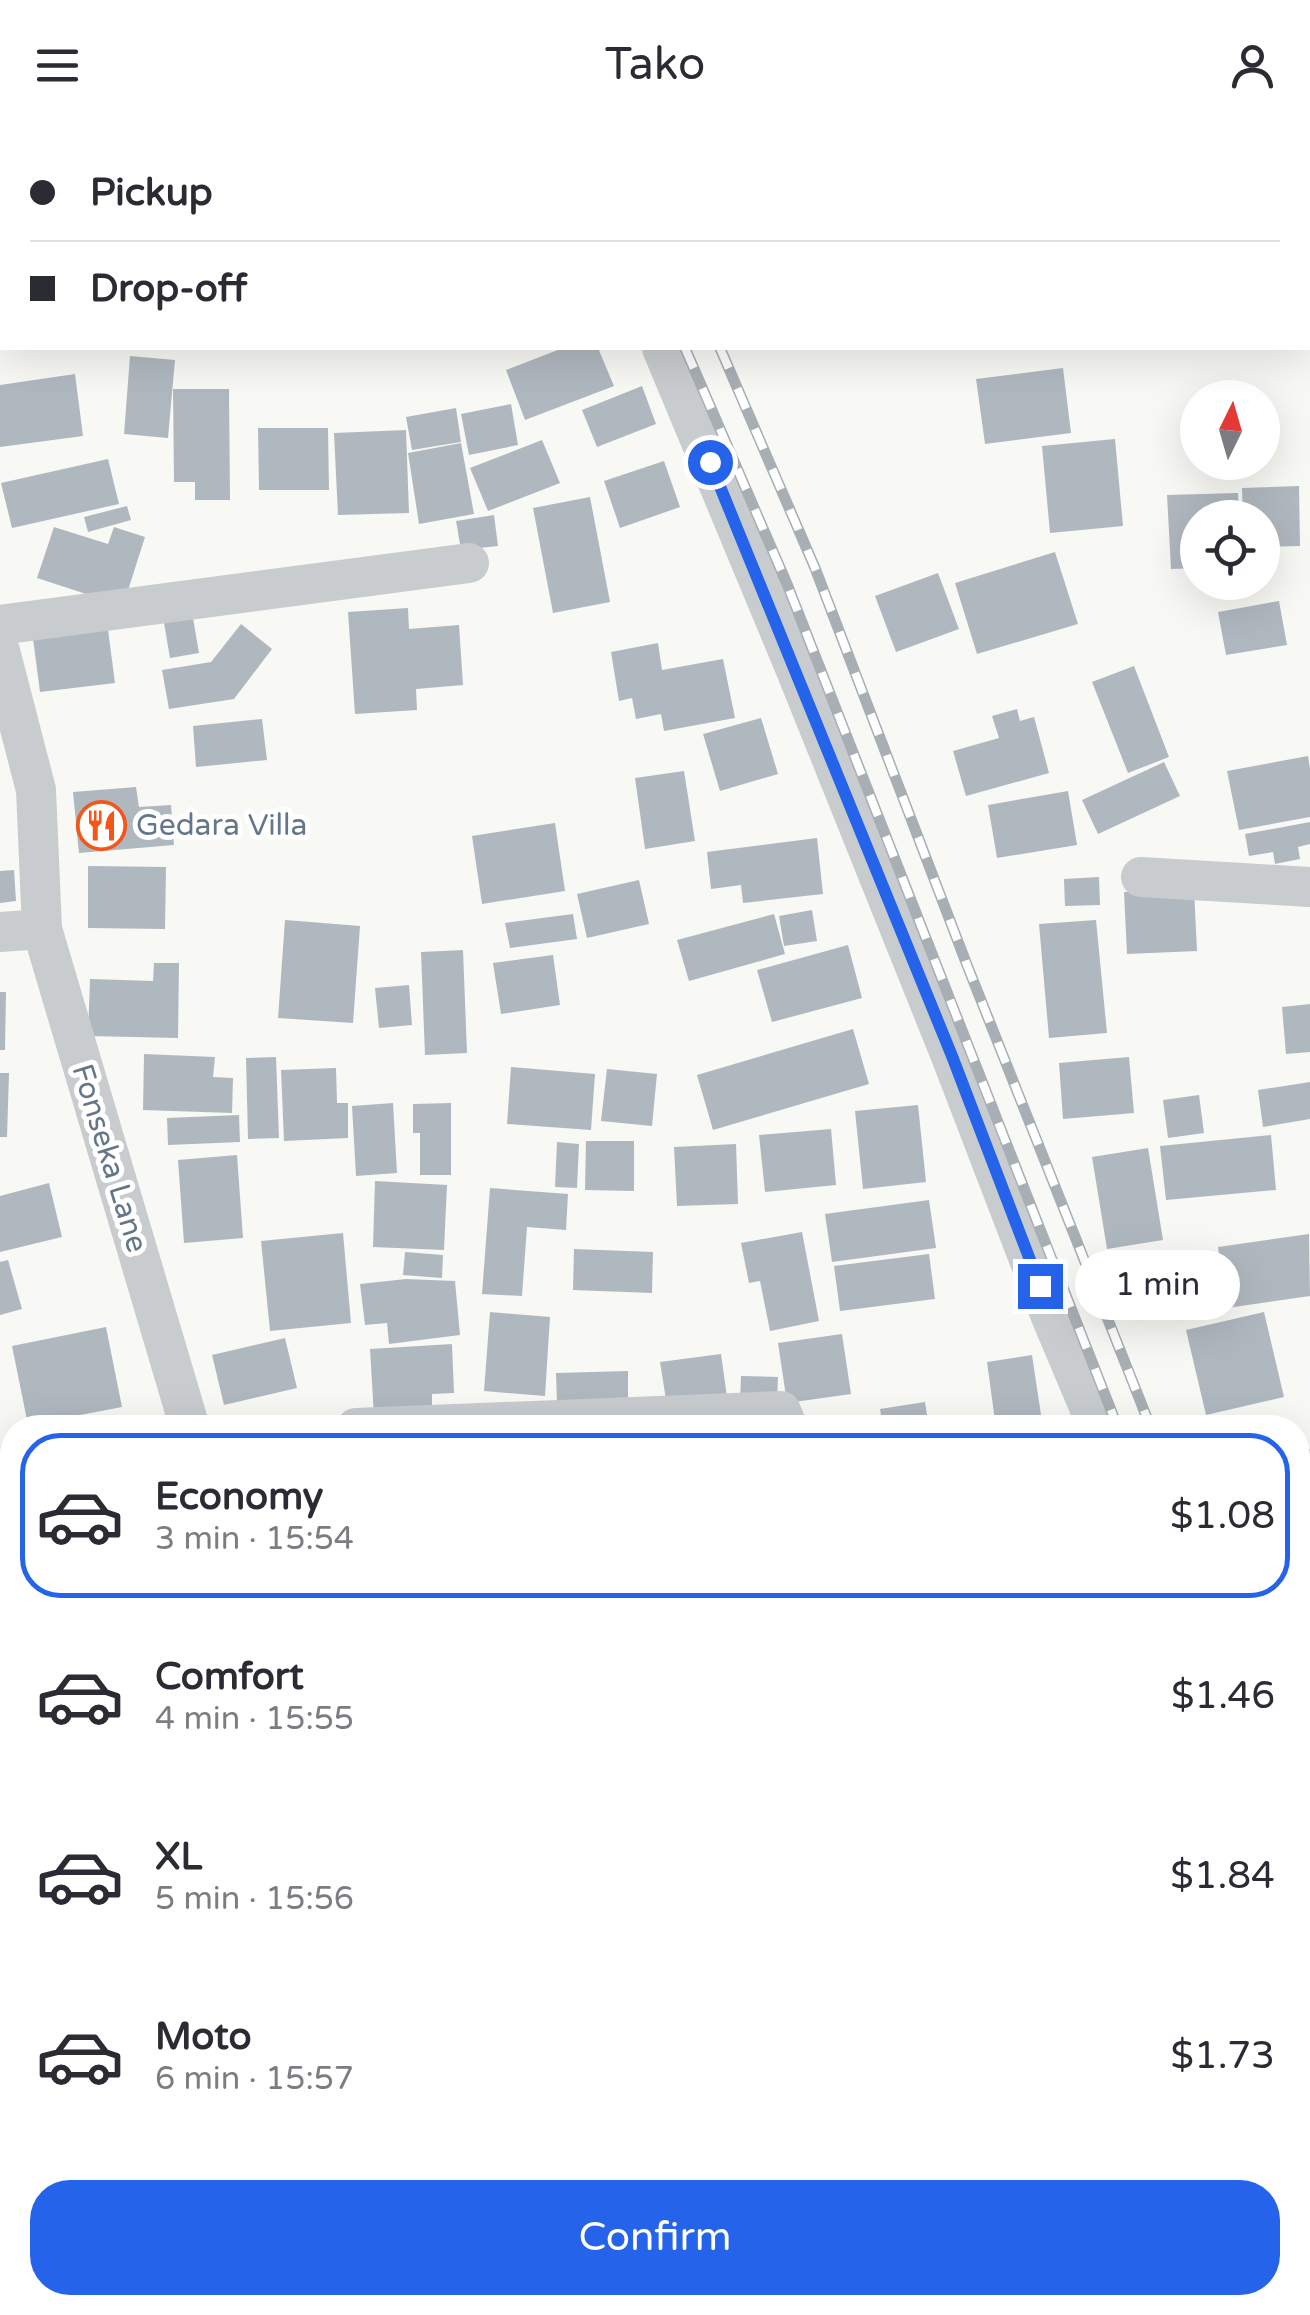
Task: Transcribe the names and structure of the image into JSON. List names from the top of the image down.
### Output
{
  "streets": {
    "street": ["Fonseka Lane"]
  },
  "places": {
    "restaurant": ["Gedara Villa"]
  },
  "north": "top",
  "page": {
    "header": "Tako",
    "banner": ["Pickup", "Drop-off"],
    "bubble": "1 min",
    "list": [
      {
        "name": "Economy",
        "note": "3 min · 15:54",
        "value": "$1.08"
      },
      {
        "name": "Comfort",
        "note": "4 min · 15:55",
        "value": "$1.46"
      },
      {
        "name": "XL",
        "note": "5 min · 15:56",
        "value": "$1.84"
      },
      {
        "name": "Moto",
        "note": "6 min · 15:57",
        "value": "$1.73"
      }
    ],
    "buttons": "Confirm"
  }
}
